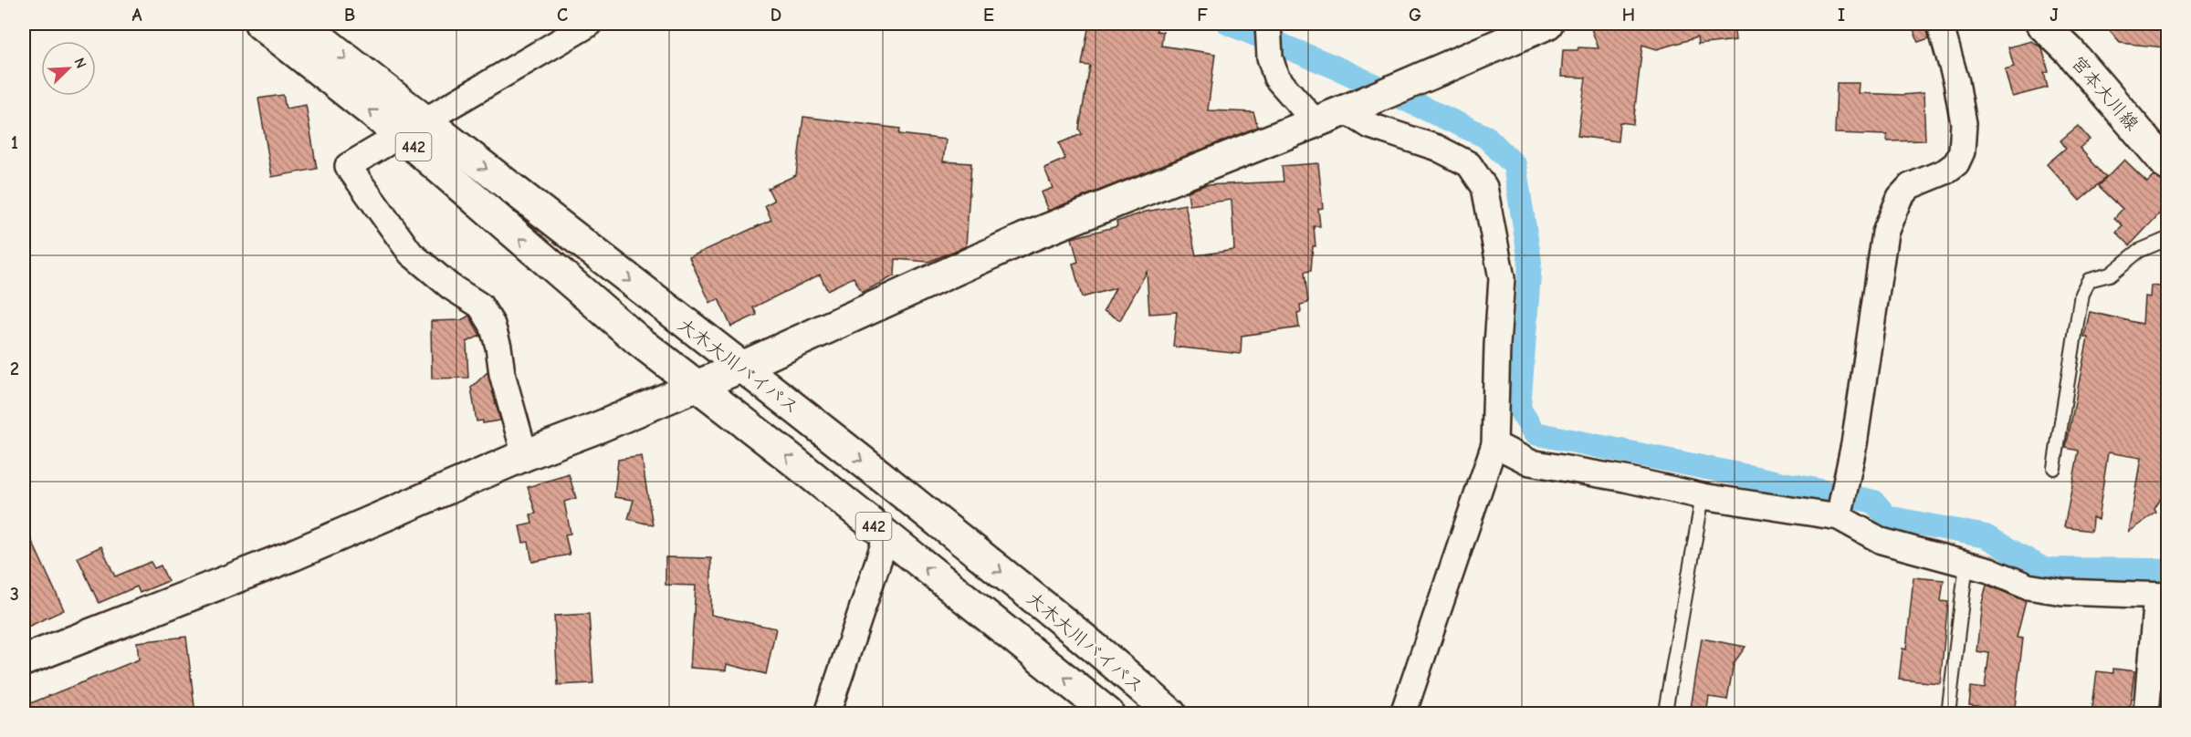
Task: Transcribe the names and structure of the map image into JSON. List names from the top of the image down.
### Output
{
  "streets": {
    "main road": ["宮本大川線", "442", "大木大川バイパス"]
  },
  "north": "top right",
  "grid": {
    "columns": [
      "A",
      "B",
      "C",
      "D",
      "E",
      "F",
      "G",
      "H",
      "I",
      "J"
    ],
    "rows": ["1", "2", "3"]
  }
}
